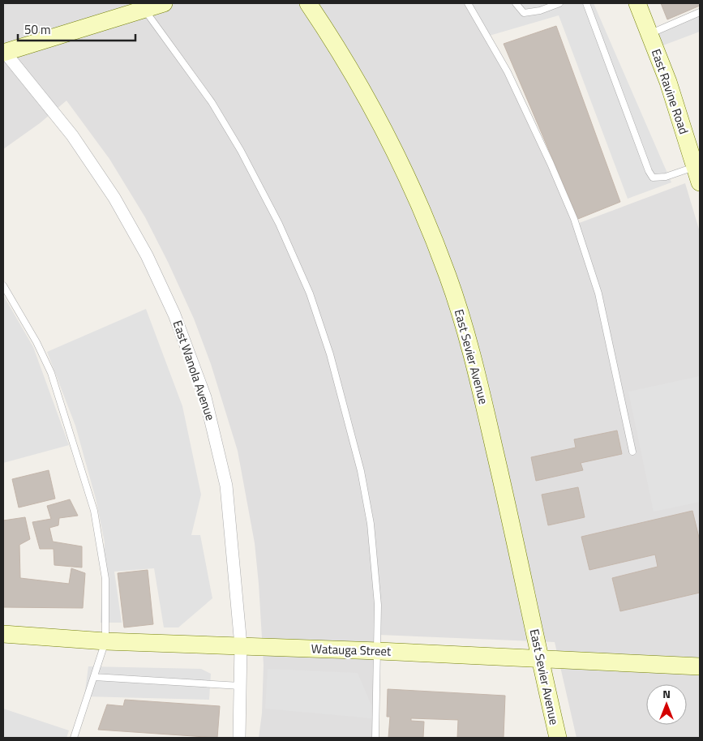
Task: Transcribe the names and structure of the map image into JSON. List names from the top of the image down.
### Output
{
  "streets": {
    "street": [
      "East Ravine Road",
      "East Sevier Avenue",
      "East Wanola Avenue",
      "Watauga Street"
    ]
  },
  "crossings": [
    ["East Sevier Avenue", "Watauga Street"],
    ["East Wanola Avenue", "Watauga Street"]
  ],
  "scale_bar": "50 m",
  "north": "top"
}
